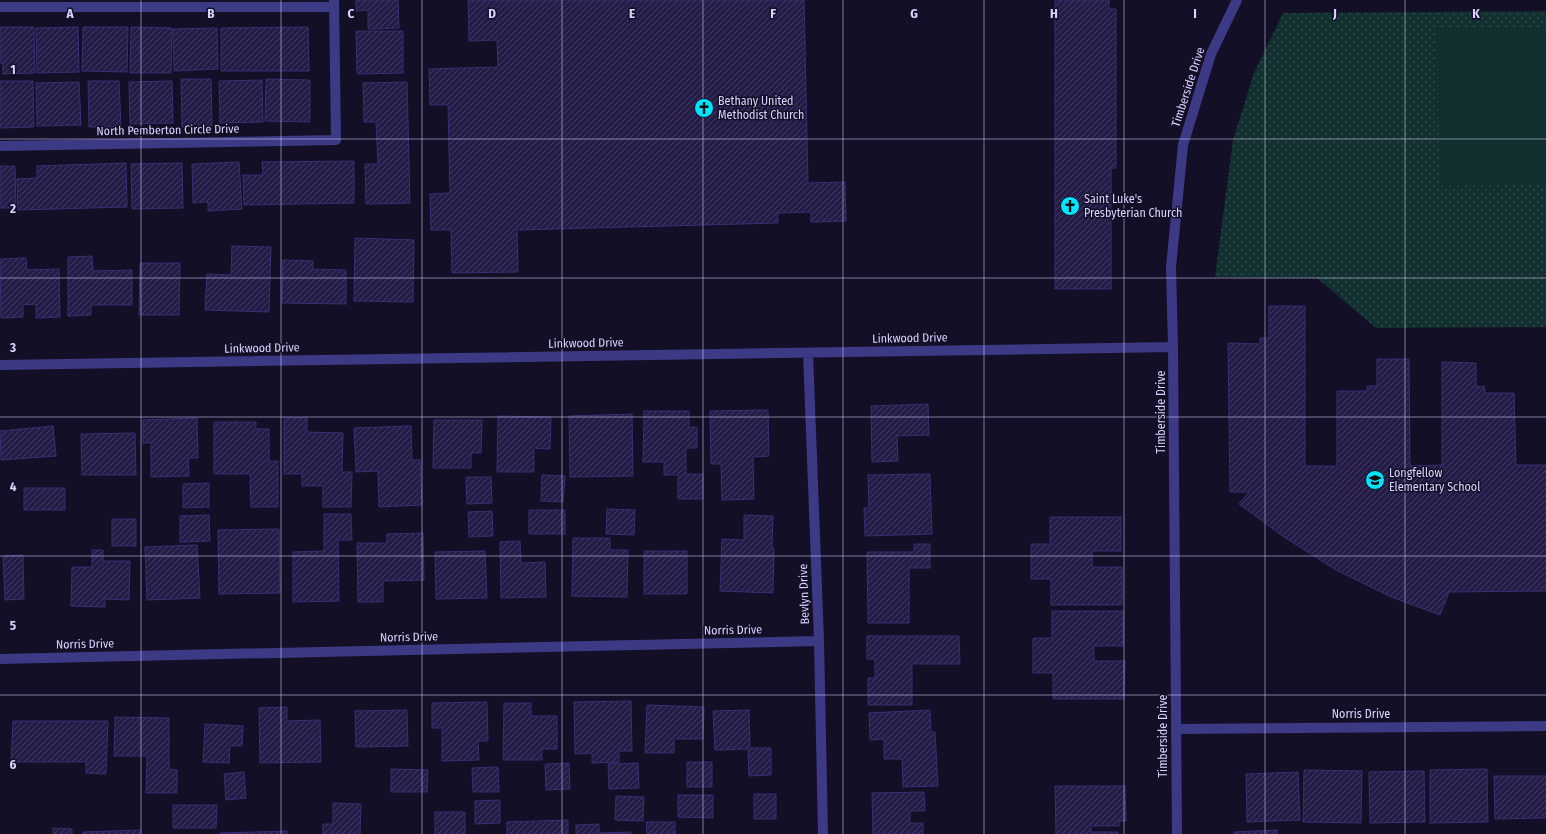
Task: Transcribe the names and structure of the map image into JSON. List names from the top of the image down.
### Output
{
  "streets": {
    "street": [
      "Timberside Drive",
      "North Pemberton Circle Drive",
      "Linkwood Drive",
      "Bevlyn Drive",
      "Norris Drive"
    ]
  },
  "crossings": [
    ["Timberside Drive", "Linkwood Drive"],
    ["Timberside Drive", "Norris Drive"],
    ["Linkwood Drive", "Bevlyn Drive"],
    ["Bevlyn Drive", "Norris Drive"]
  ],
  "places": {
    "church": ["Bethany United Methodist Church", "Saint Luke's Presbyterian Church"],
    "school or university": ["Longfellow Elementary School"]
  },
  "grid": {
    "columns": [
      "A",
      "B",
      "C",
      "D",
      "E",
      "F",
      "G",
      "H",
      "I",
      "J",
      "K"
    ],
    "rows": [
      "1",
      "2",
      "3",
      "4",
      "5",
      "6"
    ]
  }
}
